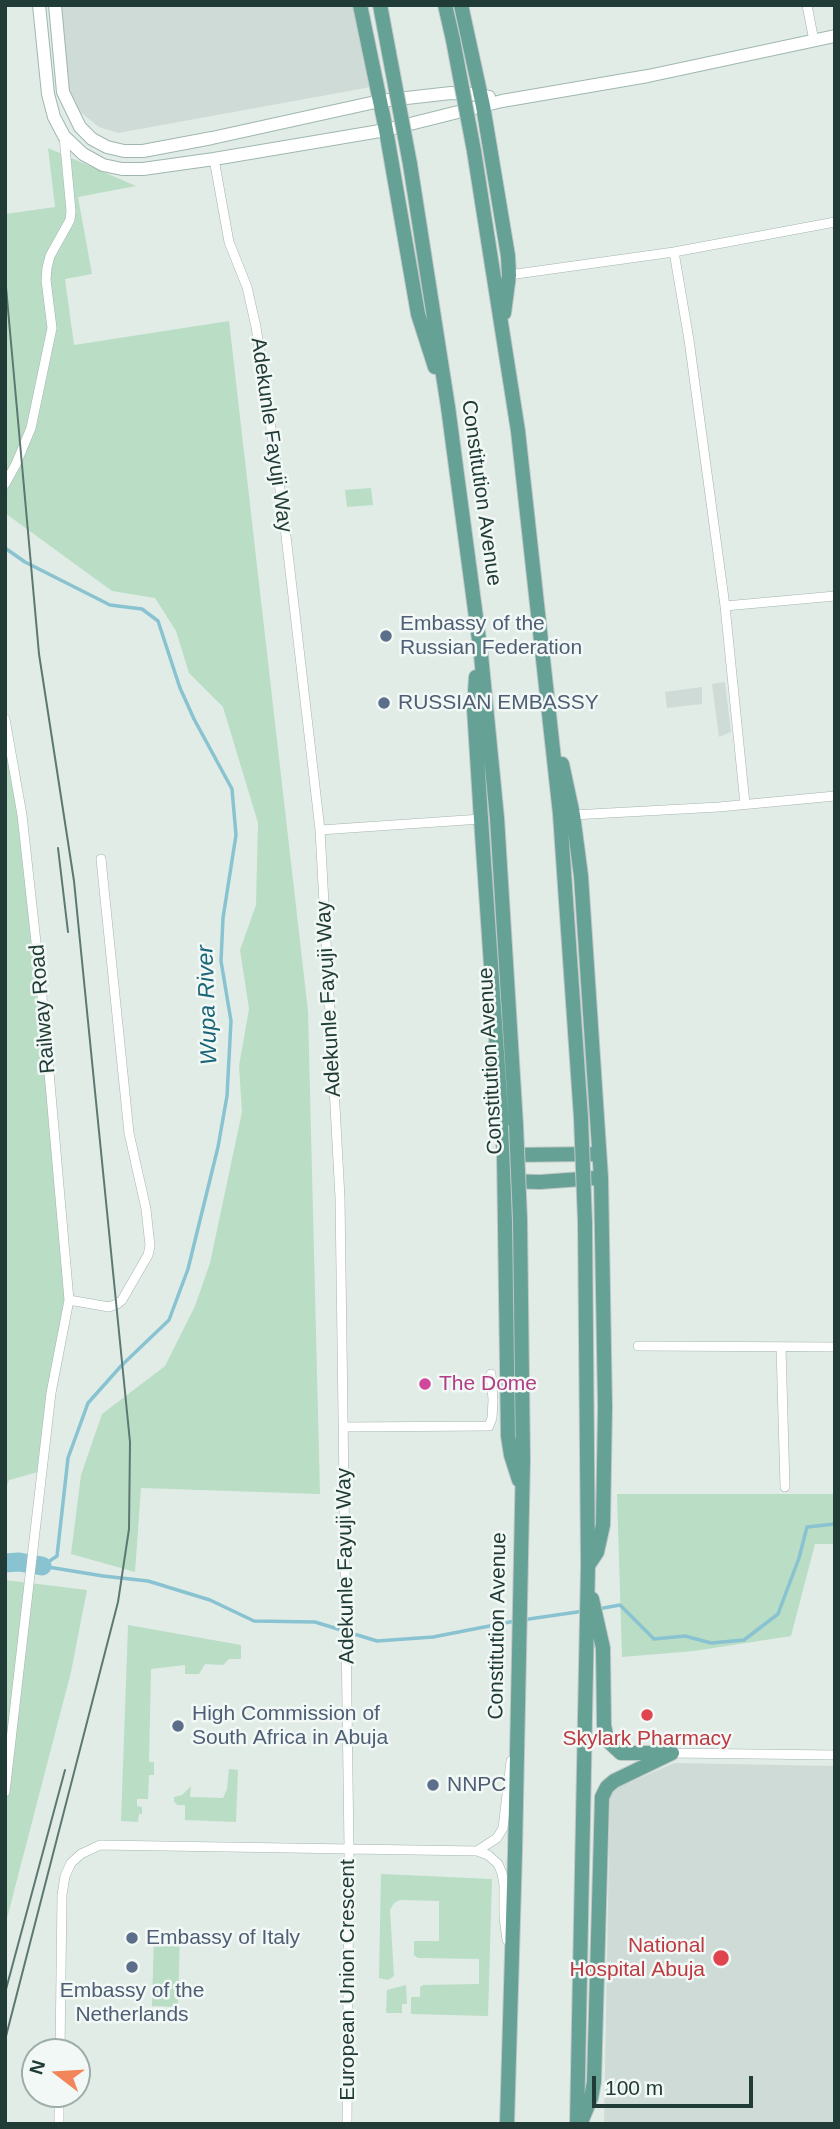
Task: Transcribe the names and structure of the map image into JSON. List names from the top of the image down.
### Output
{
  "streets": {
    "main road": ["Constitution Avenue"],
    "street": ["Adekunle Fayuji Way", "Railway Road", "European Union Crescent"]
  },
  "crossings": [
    ["Adekunle Fayuji Way", "European Union Crescent"]
  ],
  "water": ["Wupa River"],
  "places": [
    "Embassy of the Russian Federation",
    "RUSSIAN EMBASSY",
    "The Dome",
    "Skylark Pharmacy",
    "High Commission of South Africa in Abuja",
    "NNPC",
    "Embassy of Italy",
    "National Hospital Abuja",
    "Embassy of the Netherlands"
  ],
  "scale_bar": "100 m",
  "north": "left"
}
